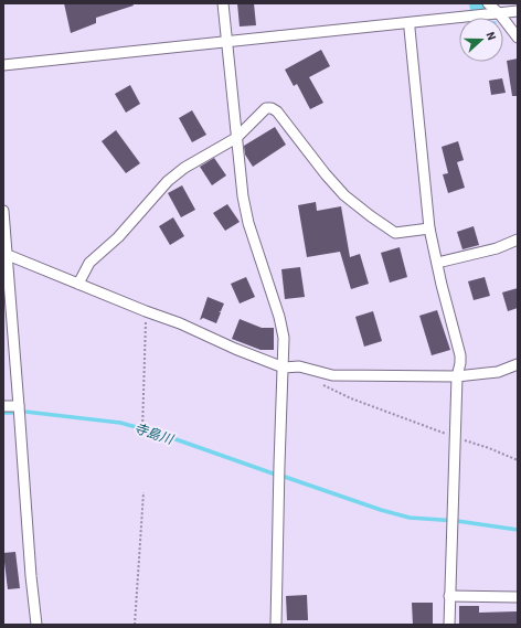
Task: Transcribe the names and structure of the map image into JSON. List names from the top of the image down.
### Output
{
  "water": ["寺島川"],
  "north": "right"
}
